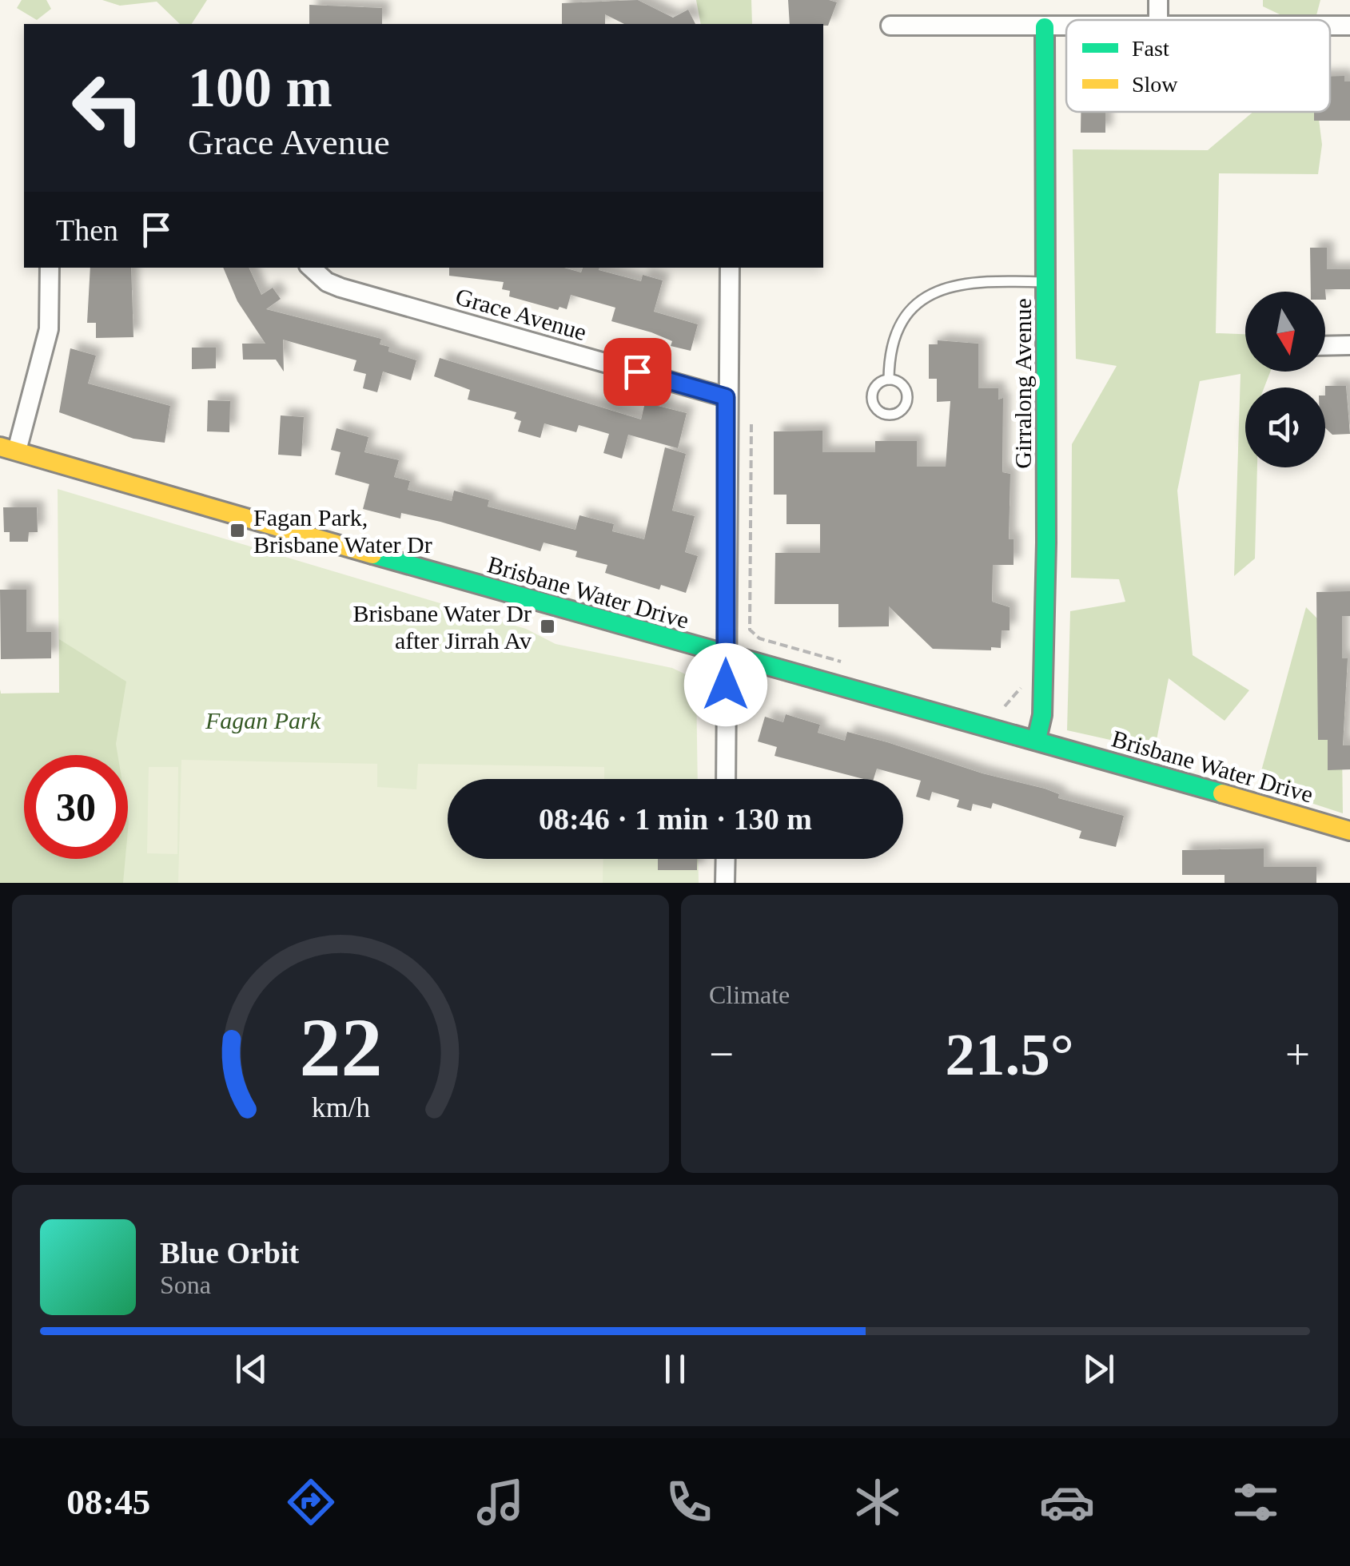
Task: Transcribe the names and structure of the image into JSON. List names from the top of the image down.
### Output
{
  "streets": {
    "main road": ["Girralong Avenue", "Brisbane Water Drive"],
    "street": ["Grace Avenue"]
  },
  "crossings": [
    ["Girralong Avenue", "Brisbane Water Drive"]
  ],
  "parks": ["Fagan Park"],
  "places": {
    "transit": ["Fagan Park, Brisbane Water Dr", "Brisbane Water Dr after Jirrah Av"]
  },
  "legend": ["Fast", "Slow"],
  "north": "bottom",
  "page": {
    "turn": ["100 m", "Grace Avenue"],
    "then": "Then",
    "limit": "30",
    "trip": "08:46 · 1 min · 130 m",
    "tile": "Climate",
    "heat": ["−", "21.5°", "+"],
    "song": ["Blue Orbit", "Sona"],
    "tabs": "08:45",
    "gauge": ["22", "km/h"]
  }
}
